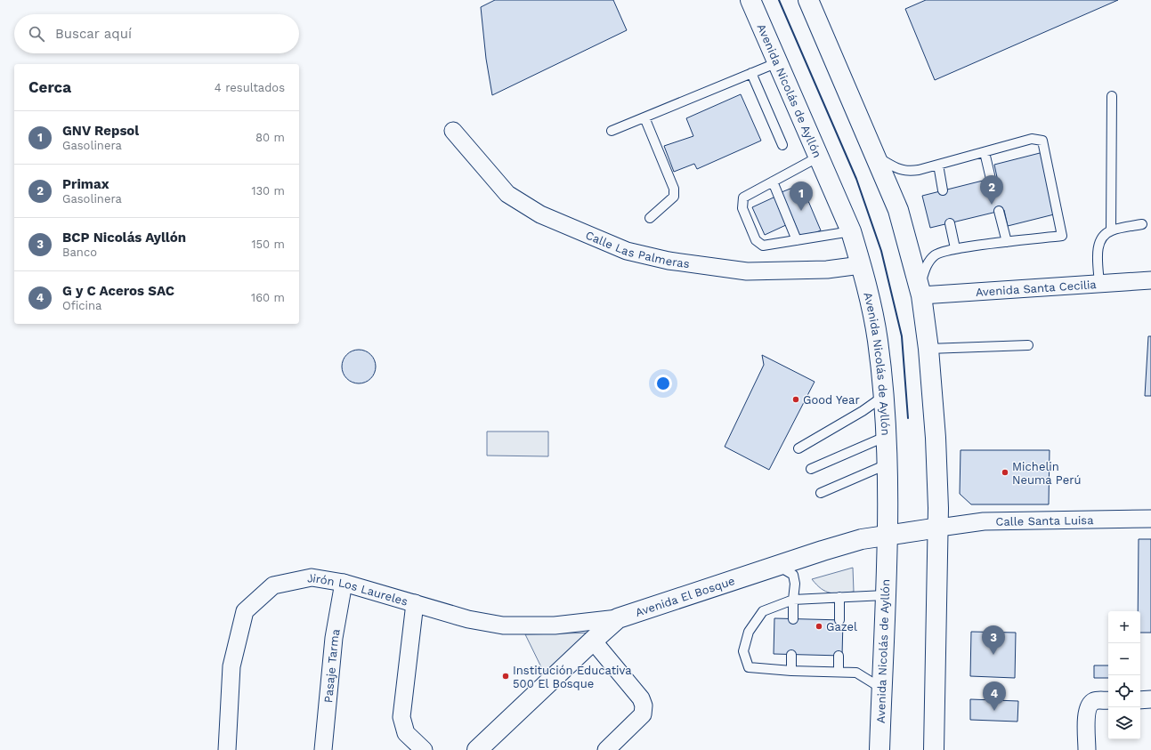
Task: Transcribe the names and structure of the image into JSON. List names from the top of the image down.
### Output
{
  "streets": {
    "main road": ["Avenida Nicolás de Ayllón", "Avenida El Bosque"],
    "street": [
      "Calle Las Palmeras",
      "Avenida Santa Cecilia",
      "Calle Santa Luisa",
      "Jirón Los Laureles",
      "Pasaje Tarma"
    ]
  },
  "crossings": [
    ["Avenida Nicolás de Ayllón", "Calle Las Palmeras"],
    ["Avenida Nicolás de Ayllón", "Avenida El Bosque"],
    ["Calle Santa Luisa", "Avenida El Bosque"],
    ["Jirón Los Laureles", "Avenida El Bosque"],
    ["Jirón Los Laureles", "Pasaje Tarma"]
  ],
  "places": [
    "Good Year",
    "Michelin Neuma Perú",
    "Gazel",
    "Institución Educativa 500 El Bosque"
  ],
  "page": {
    "search": "Buscar aquí",
    "heading": ["Cerca", "4 resultados"],
    "list": [
      {
        "mark": "1",
        "name": "GNV Repsol",
        "note": "Gasolinera",
        "value": "80 m"
      },
      {
        "mark": "2",
        "name": "Primax",
        "note": "Gasolinera",
        "value": "130 m"
      },
      {
        "mark": "3",
        "name": "BCP Nicolás Ayllón",
        "note": "Banco",
        "value": "150 m"
      },
      {
        "mark": "4",
        "name": "G y C Aceros SAC",
        "note": "Oficina",
        "value": "160 m"
      }
    ],
    "pins": [
      "2",
      "1",
      "3",
      "4"
    ],
    "map_buttons": ["+", "−"]
  }
}
